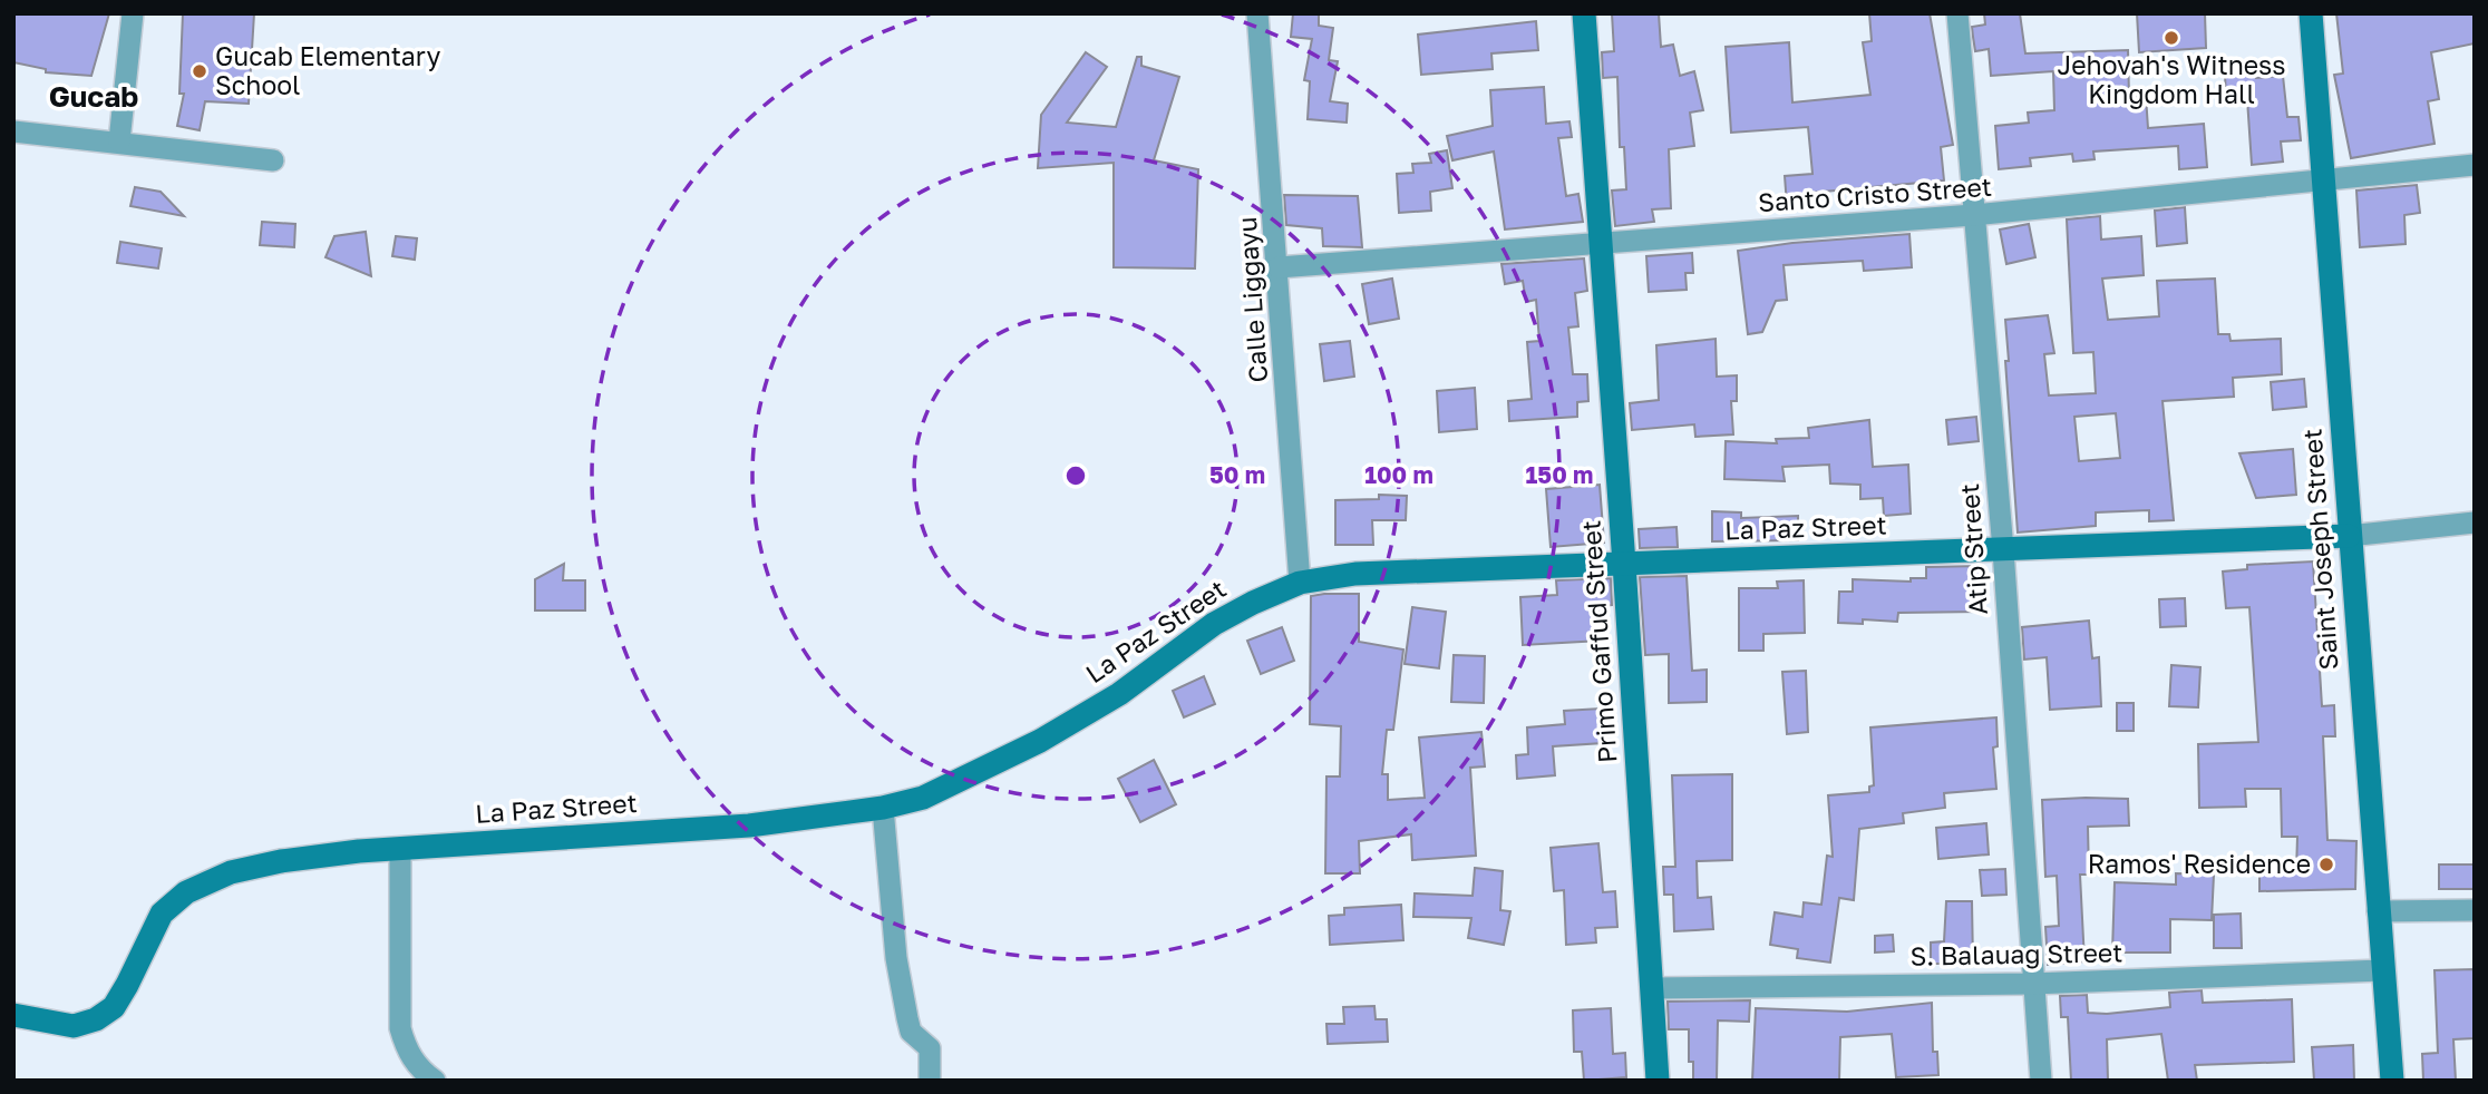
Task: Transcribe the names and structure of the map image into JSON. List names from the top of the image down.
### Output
{
  "streets": {
    "street": [
      "Santo Cristo Street",
      "Calle Liggayu",
      "La Paz Street",
      "Atip Street",
      "Saint Joseph Street",
      "Primo Gaffud Street",
      "S. Balauag Street"
    ]
  },
  "crossings": [
    ["Santo Cristo Street", "Calle Liggayu"],
    ["Santo Cristo Street", "Atip Street"],
    ["Santo Cristo Street", "Saint Joseph Street"],
    ["Santo Cristo Street", "Primo Gaffud Street"],
    ["Calle Liggayu", "La Paz Street"],
    ["La Paz Street", "Atip Street"],
    ["La Paz Street", "Saint Joseph Street"],
    ["La Paz Street", "Primo Gaffud Street"],
    ["Atip Street", "S. Balauag Street"],
    ["Saint Joseph Street", "S. Balauag Street"],
    ["Primo Gaffud Street", "S. Balauag Street"]
  ],
  "districts": ["Gucab"],
  "places": ["Jehovah's Witness Kingdom Hall", "Gucab Elementary School", "Ramos' Residence"],
  "rings": ["50 m", "100 m", "150 m"]
}
